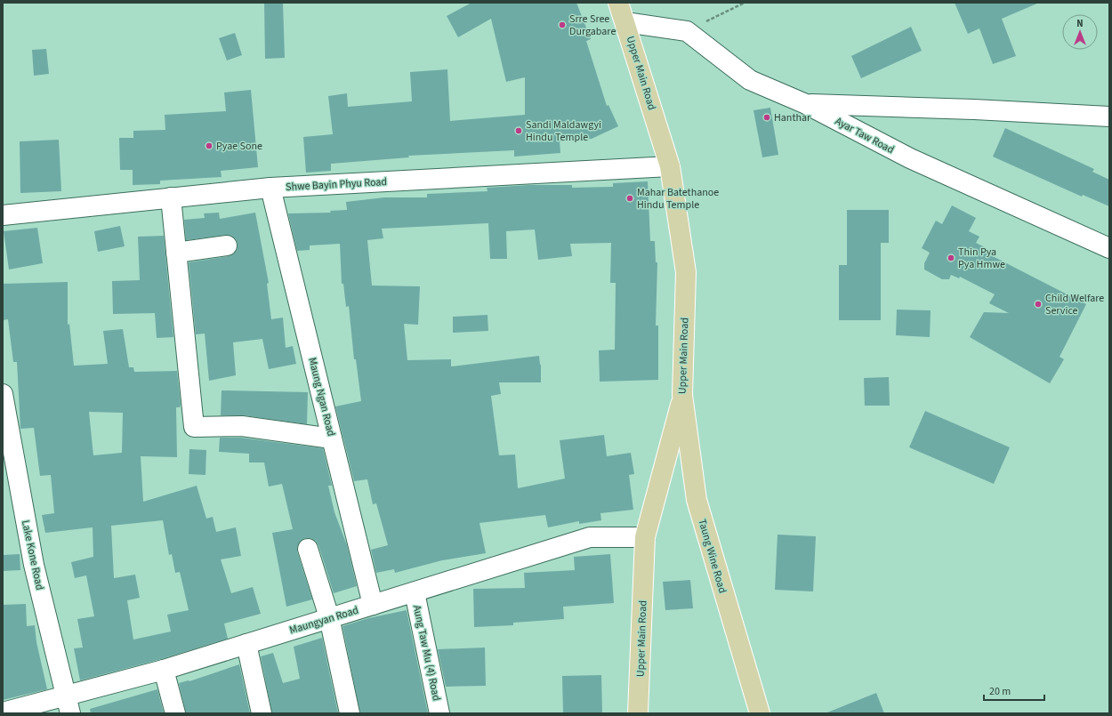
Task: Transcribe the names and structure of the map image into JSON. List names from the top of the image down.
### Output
{
  "streets": {
    "main road": ["Upper Main Road", "Taung Wine Road"],
    "street": [
      "Ayar Taw Road",
      "Shwe Bayin Phyu Road",
      "Maung Ngan Road",
      "Lake Kone Road",
      "Maungyan Road",
      "Aung Taw Mu (4) Road"
    ]
  },
  "crossings": [
    ["Upper Main Road", "Ayar Taw Road"],
    ["Upper Main Road", "Shwe Bayin Phyu Road"],
    ["Upper Main Road", "Taung Wine Road"],
    ["Upper Main Road", "Maungyan Road"],
    ["Shwe Bayin Phyu Road", "Maung Ngan Road"],
    ["Maung Ngan Road", "Maungyan Road"],
    ["Lake Kone Road", "Maungyan Road"],
    ["Maungyan Road", "Aung Taw Mu (4) Road"]
  ],
  "places": [
    "Srre Sree Durgabare",
    "Hanthar",
    "Sandi Maldawgyi Hindu Temple",
    "Pyae Sone",
    "Mahar Batethanoe Hindu Temple",
    "Thin Pya Pya Hmwe",
    "Child Welfare Service"
  ],
  "scale_bar": "20 m",
  "north": "top"
}
